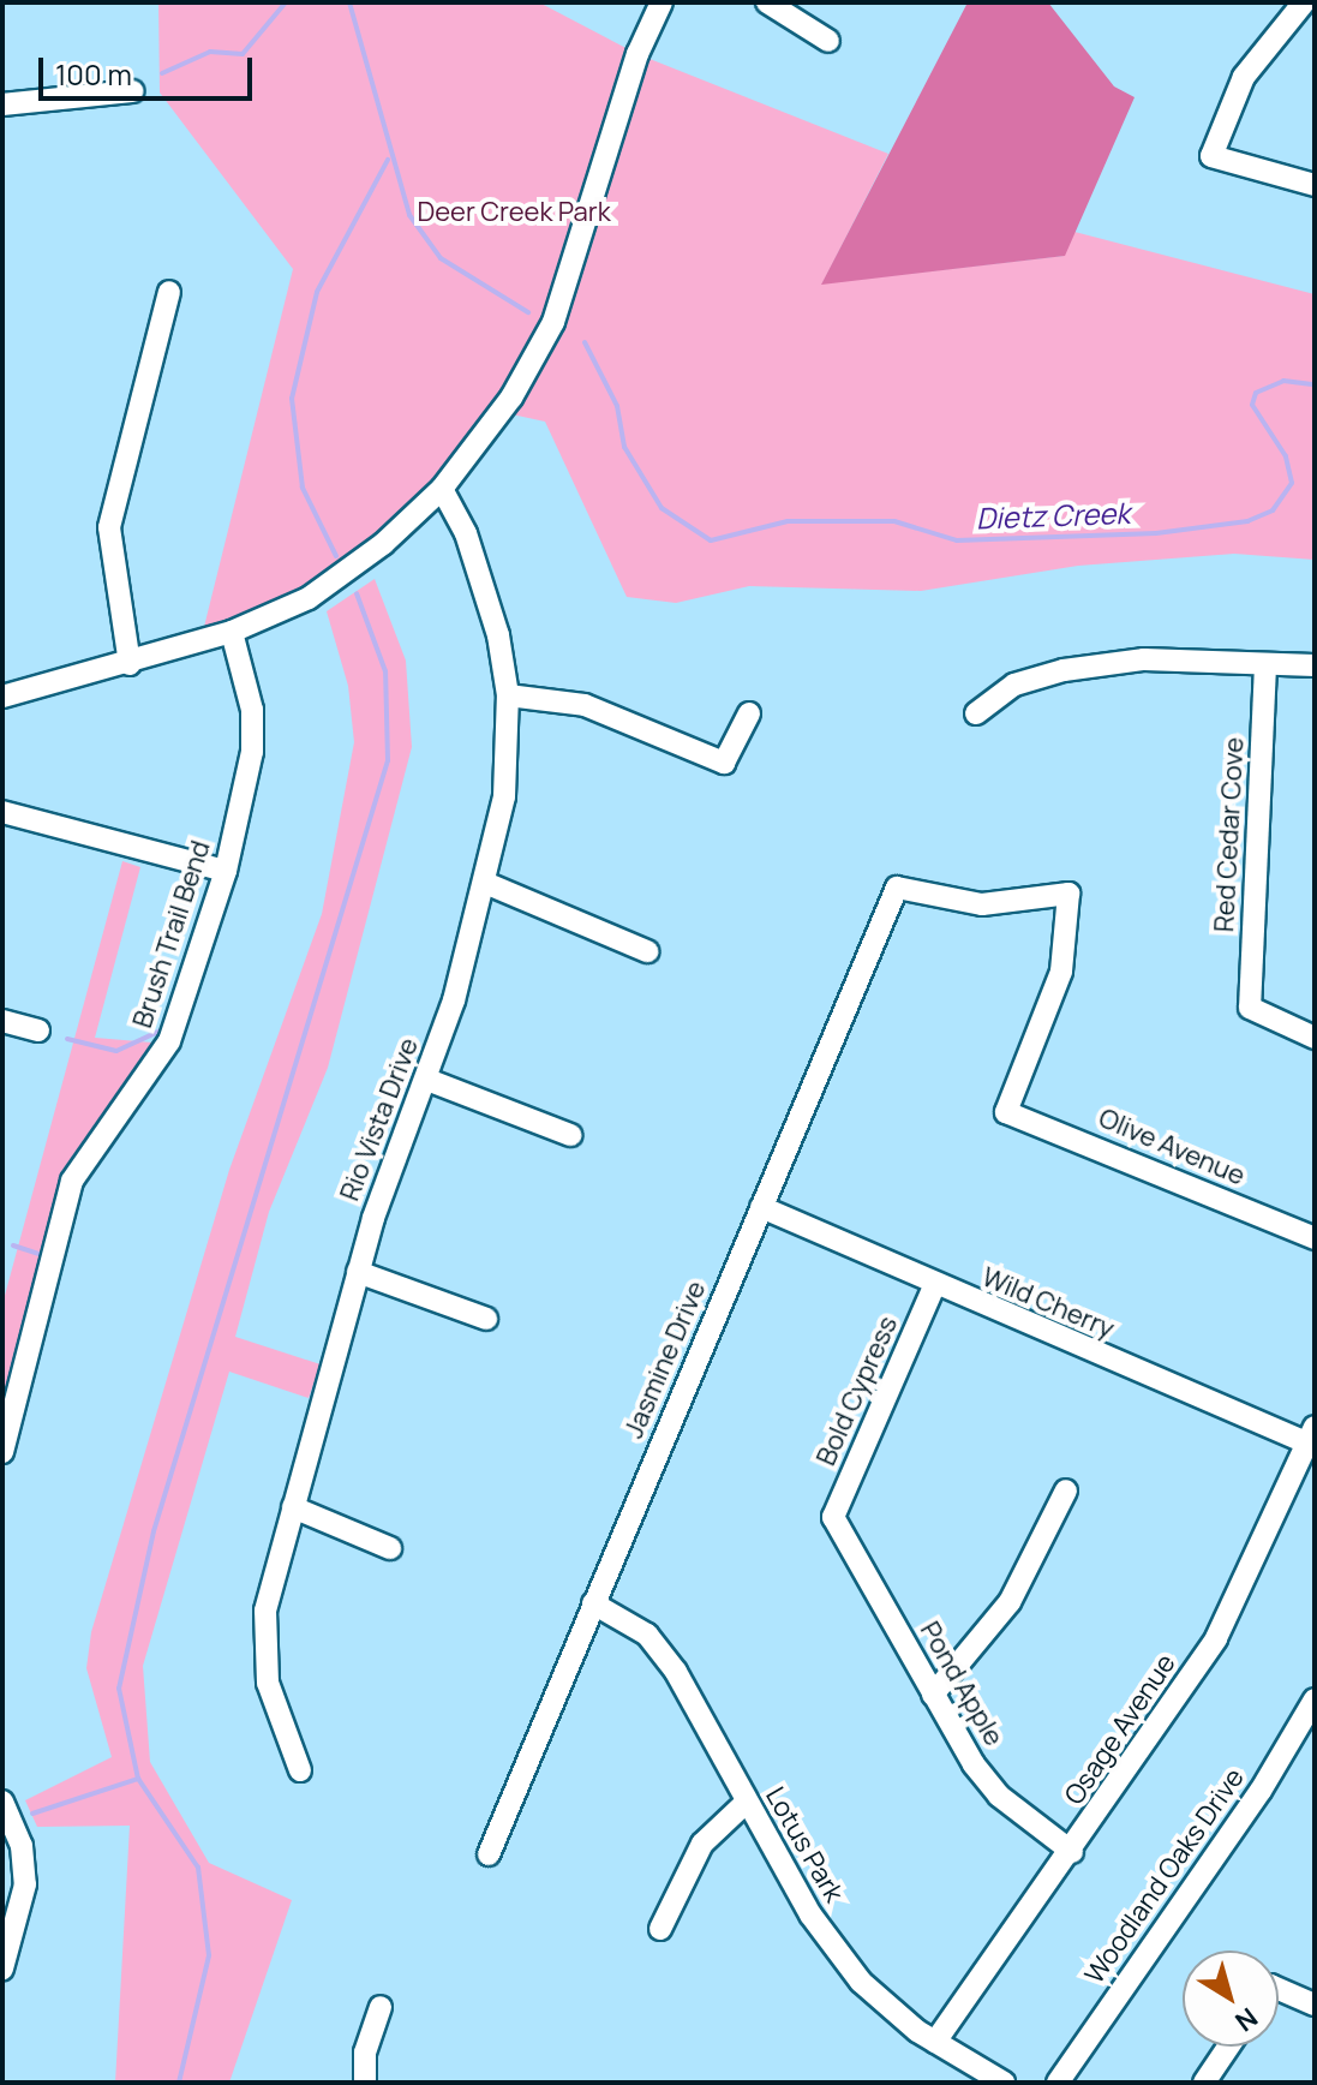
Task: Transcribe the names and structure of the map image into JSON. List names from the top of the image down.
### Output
{
  "streets": {
    "street": [
      "Red Cedar Cove",
      "Brush Trail Bend",
      "Rio Vista Drive",
      "Olive Avenue",
      "Wild Cherry",
      "Jasmine Drive",
      "Bold Cypress",
      "Pond Apple",
      "Osage Avenue",
      "Lotus Park",
      "Woodland Oaks Drive"
    ]
  },
  "crossings": [
    ["Olive Avenue", "Jasmine Drive"],
    ["Wild Cherry", "Jasmine Drive"],
    ["Wild Cherry", "Bold Cypress"],
    ["Wild Cherry", "Osage Avenue"],
    ["Jasmine Drive", "Lotus Park"],
    ["Bold Cypress", "Pond Apple"],
    ["Pond Apple", "Osage Avenue"],
    ["Osage Avenue", "Lotus Park"]
  ],
  "water": ["Dietz Creek"],
  "parks": ["Deer Creek Park"],
  "scale_bar": "100 m",
  "north": "bottom right"
}
